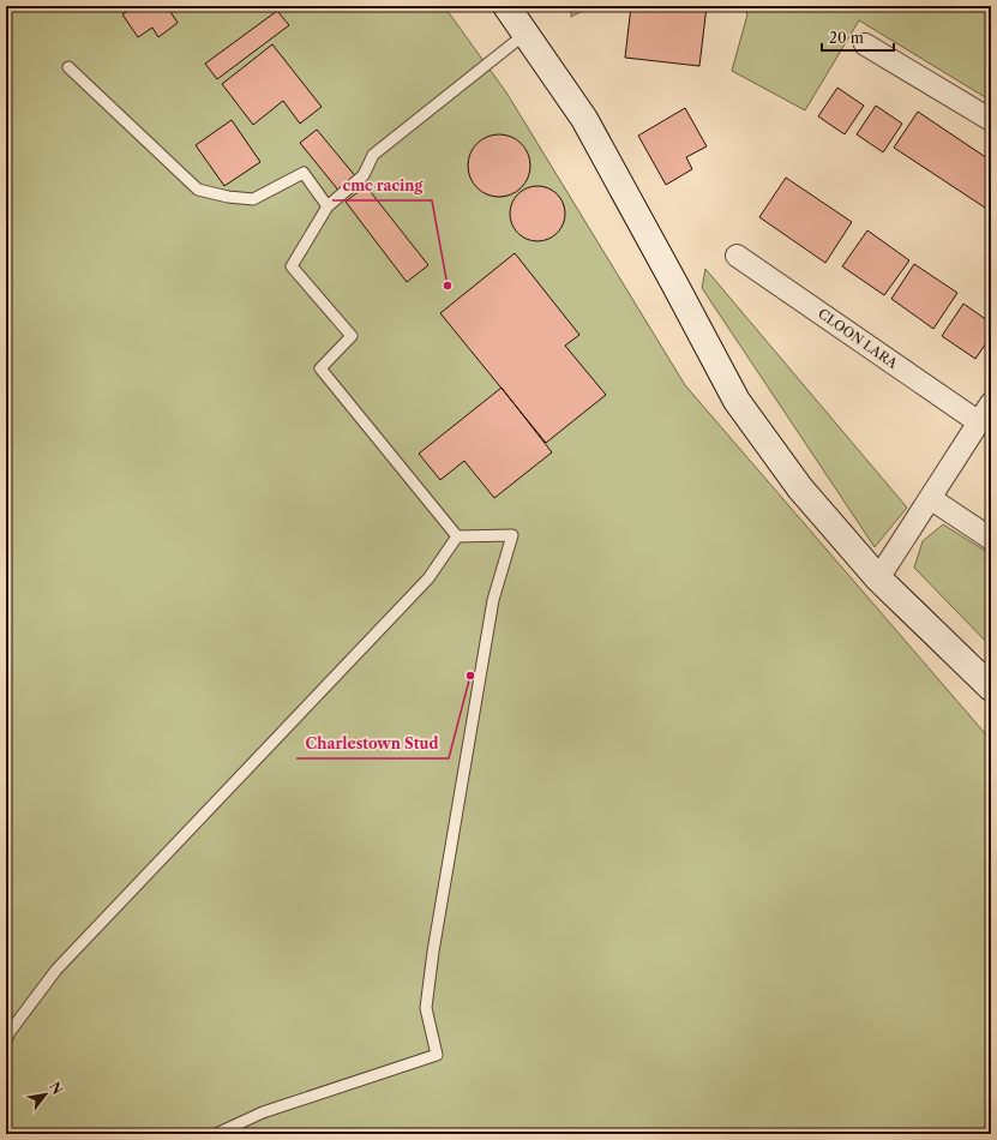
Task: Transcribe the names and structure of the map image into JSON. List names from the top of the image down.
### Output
{
  "streets": {
    "street": ["CLOON LARA"]
  },
  "places": ["cmc racing", "Charlestown Stud"],
  "scale_bar": "20 m",
  "north": "top right"
}
